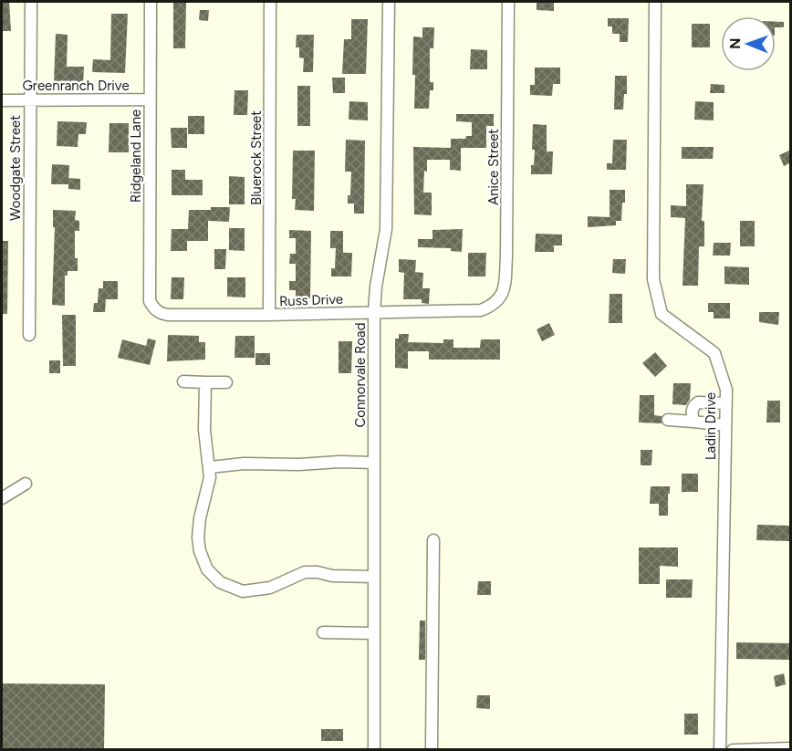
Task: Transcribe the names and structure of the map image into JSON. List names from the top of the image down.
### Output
{
  "streets": {
    "street": [
      "Greenranch Drive",
      "Ridgeland Lane",
      "Bluerock Street",
      "Anice Street",
      "Woodgate Street",
      "Russ Drive",
      "Connorvale Road",
      "Ladin Drive"
    ]
  },
  "crossings": [
    ["Greenranch Drive", "Ridgeland Lane"],
    ["Greenranch Drive", "Woodgate Street"],
    ["Ridgeland Lane", "Russ Drive"],
    ["Bluerock Street", "Russ Drive"],
    ["Anice Street", "Russ Drive"],
    ["Russ Drive", "Connorvale Road"]
  ],
  "north": "left"
}
